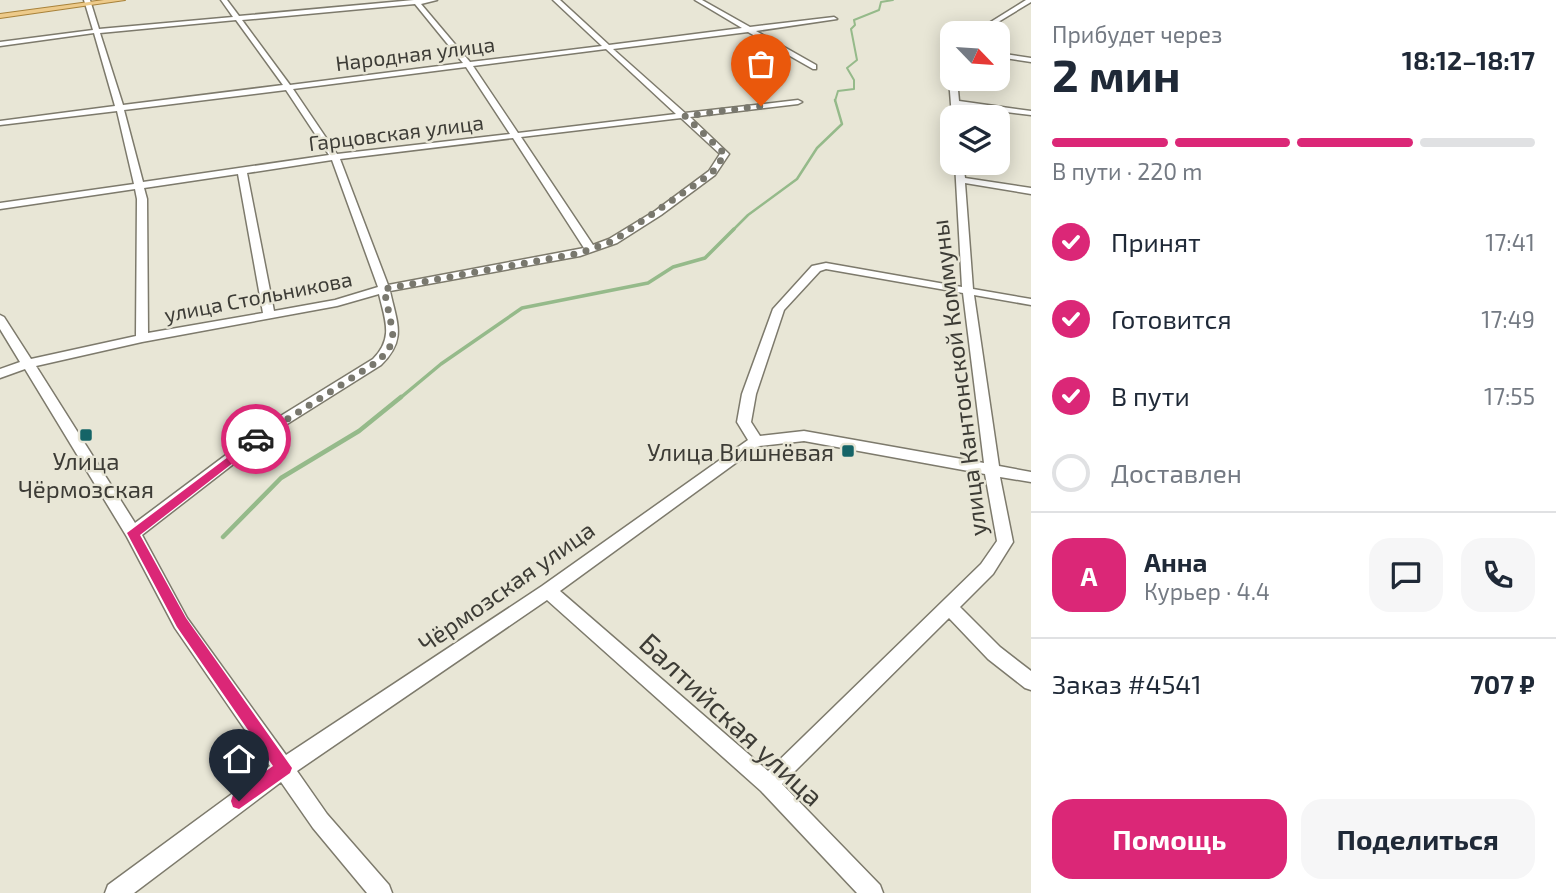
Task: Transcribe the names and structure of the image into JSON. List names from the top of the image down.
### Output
{
  "streets": {
    "street": [
      "Народная улица",
      "Гарцовская улица",
      "улица Стольникова",
      "улица Кантонской Коммуны",
      "Чёрмозская улица",
      "Балтийская улица"
    ]
  },
  "crossings": [
    ["Народная улица", "улица Стольникова"],
    ["Гарцовская улица", "улица Стольникова"],
    ["улица Кантонской Коммуны", "Балтийская улица"],
    ["Чёрмозская улица", "Балтийская улица"]
  ],
  "places": {
    "transit": ["Улица Чёрмозская", "Улица Вишнёвая"]
  },
  "north": "bottom right",
  "page": {
    "heading": ["2 мин", "Прибудет через", "18:12–18:17"],
    "panel": [
      "Анна",
      "Курьер · 4.4",
      "Заказ #4541",
      "707 ₽"
    ],
    "bar": "В пути · 220 m",
    "list": [
      ["Принят", "17:41"],
      ["Готовится", "17:49"],
      ["В пути", "17:55"],
      "Доставлен"
    ],
    "round": "А",
    "buttons": ["Помощь", "Поделиться"]
  }
}
